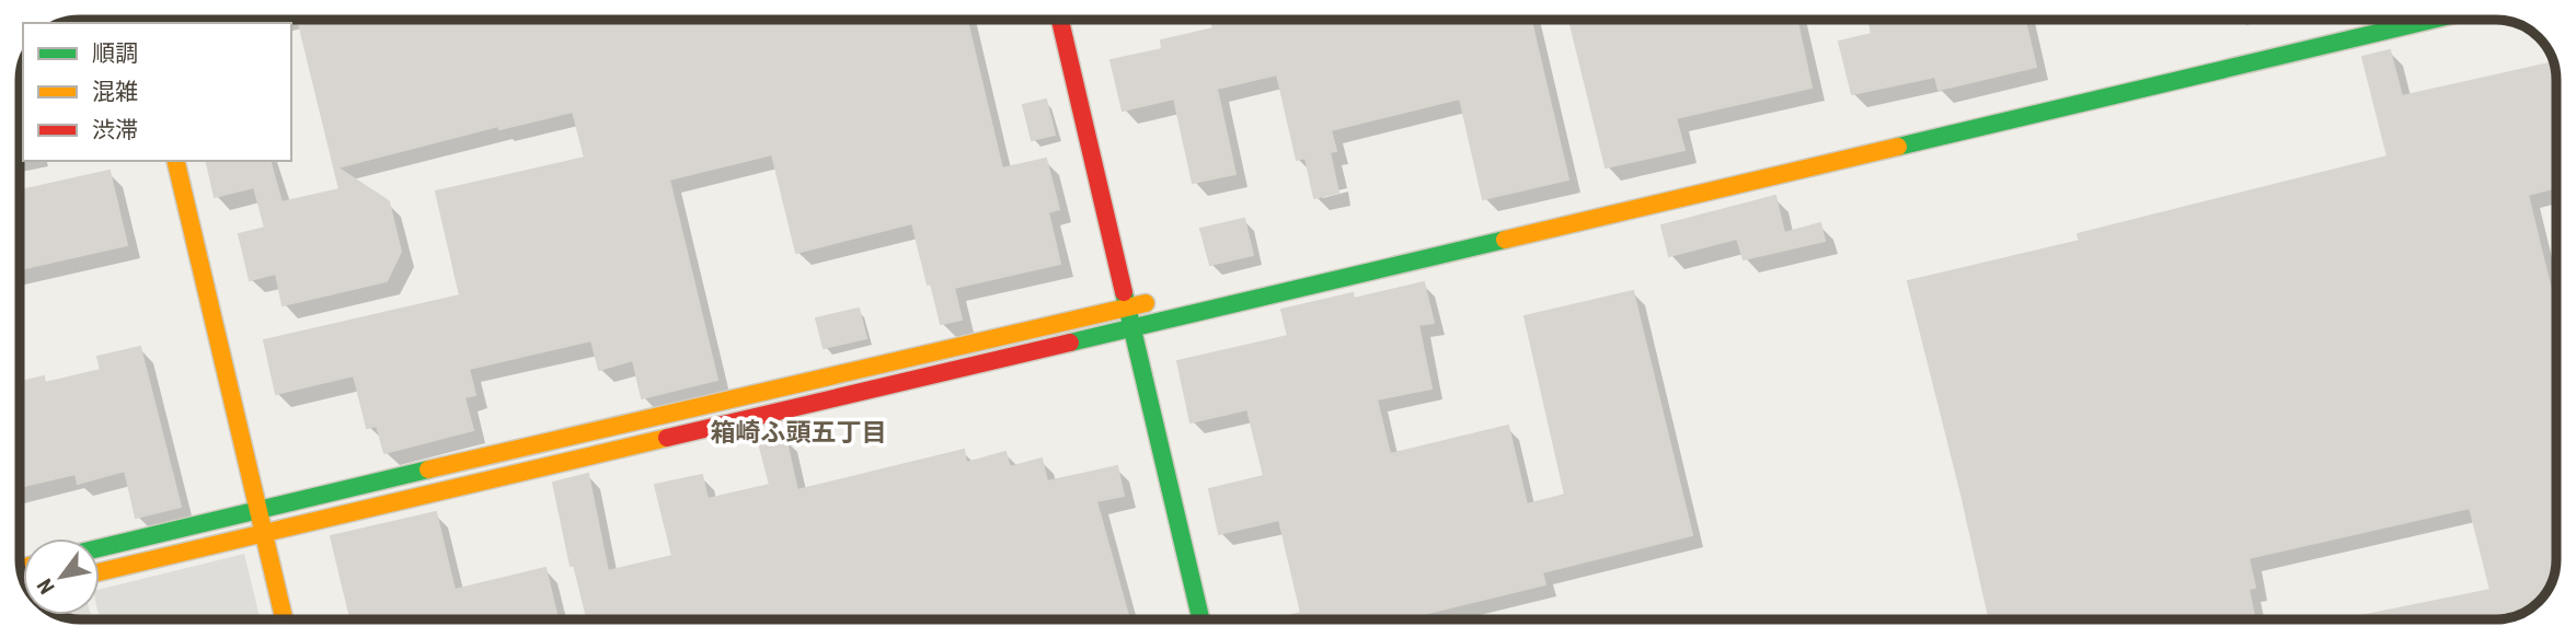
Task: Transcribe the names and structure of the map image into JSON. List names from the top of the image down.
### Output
{
  "districts": ["箱崎ふ頭五丁目"],
  "legend": ["順調", "混雑", "渋滞"],
  "north": "bottom left"
}
